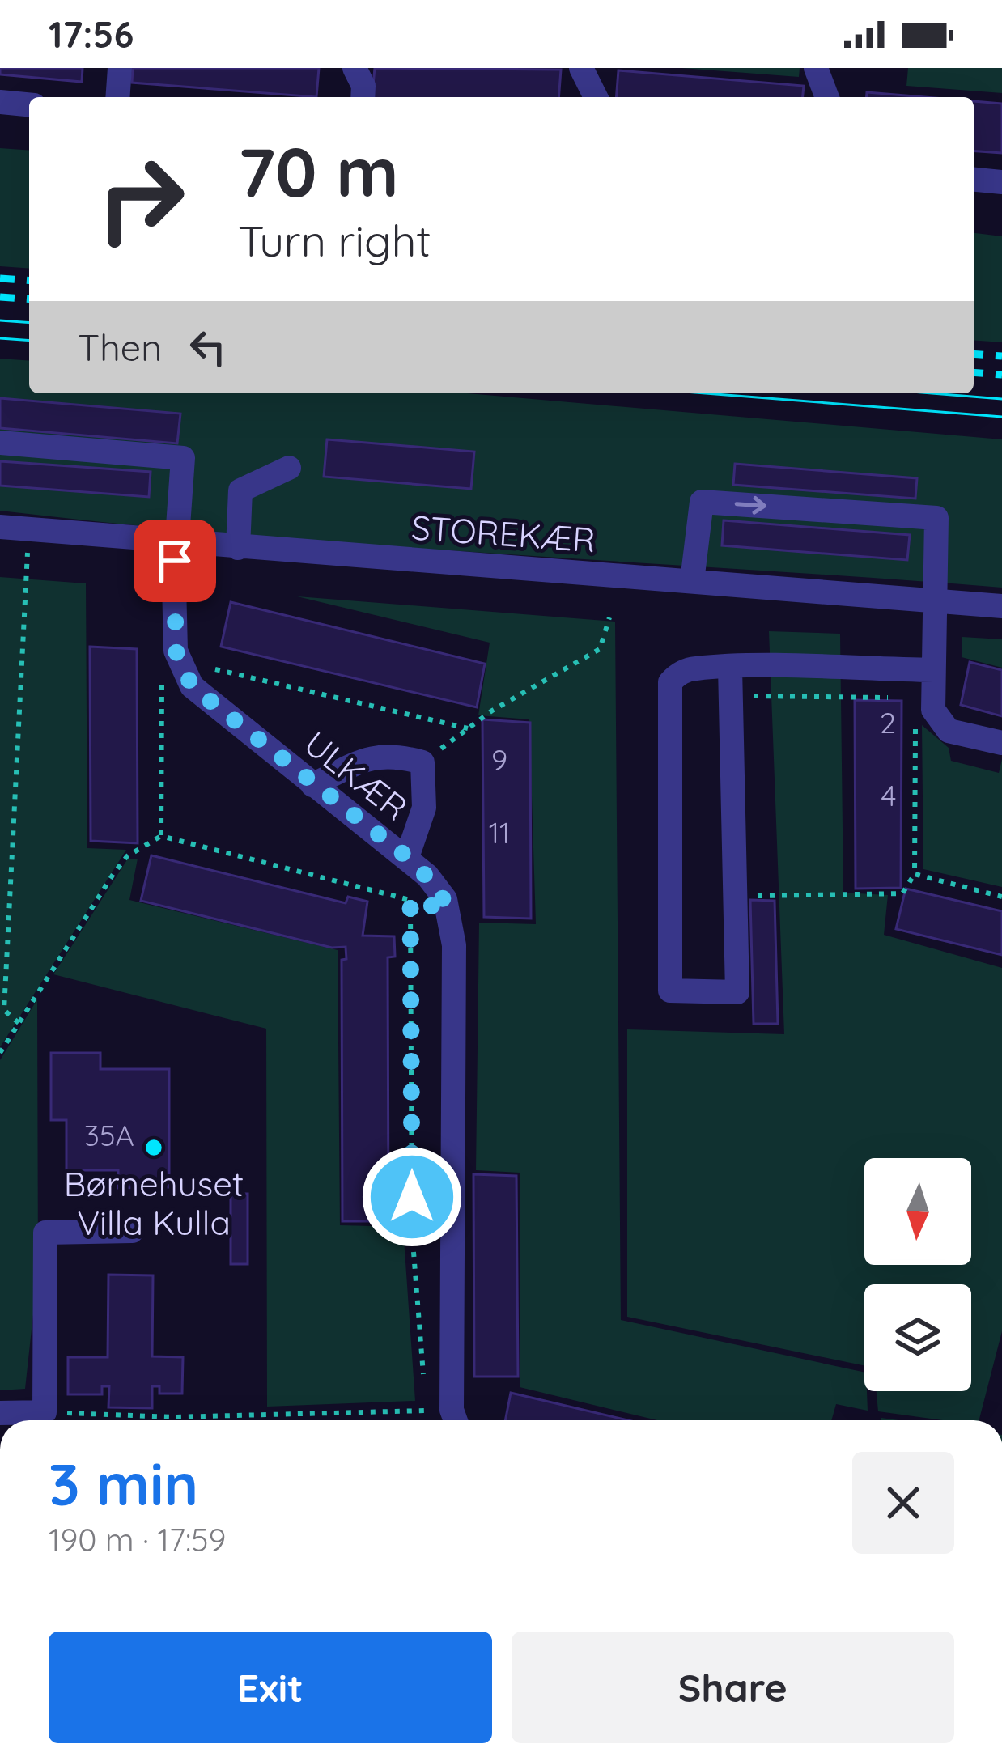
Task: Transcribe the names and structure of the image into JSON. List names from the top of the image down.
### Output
{
  "streets": {
    "street": ["STOREKÆR", "ULKÆR"]
  },
  "crossings": [
    ["STOREKÆR", "ULKÆR"]
  ],
  "places": ["Børnehuset Villa Kulla"],
  "house_numbers": [
    "2",
    "9",
    "4",
    "11",
    "35A"
  ],
  "north": "bottom",
  "page": {
    "status": "17:56",
    "turn": ["70 m", "Turn right"],
    "then": "Then",
    "heading": ["3 min", "190 m · 17:59"],
    "buttons": ["Exit", "Share"]
  }
}
